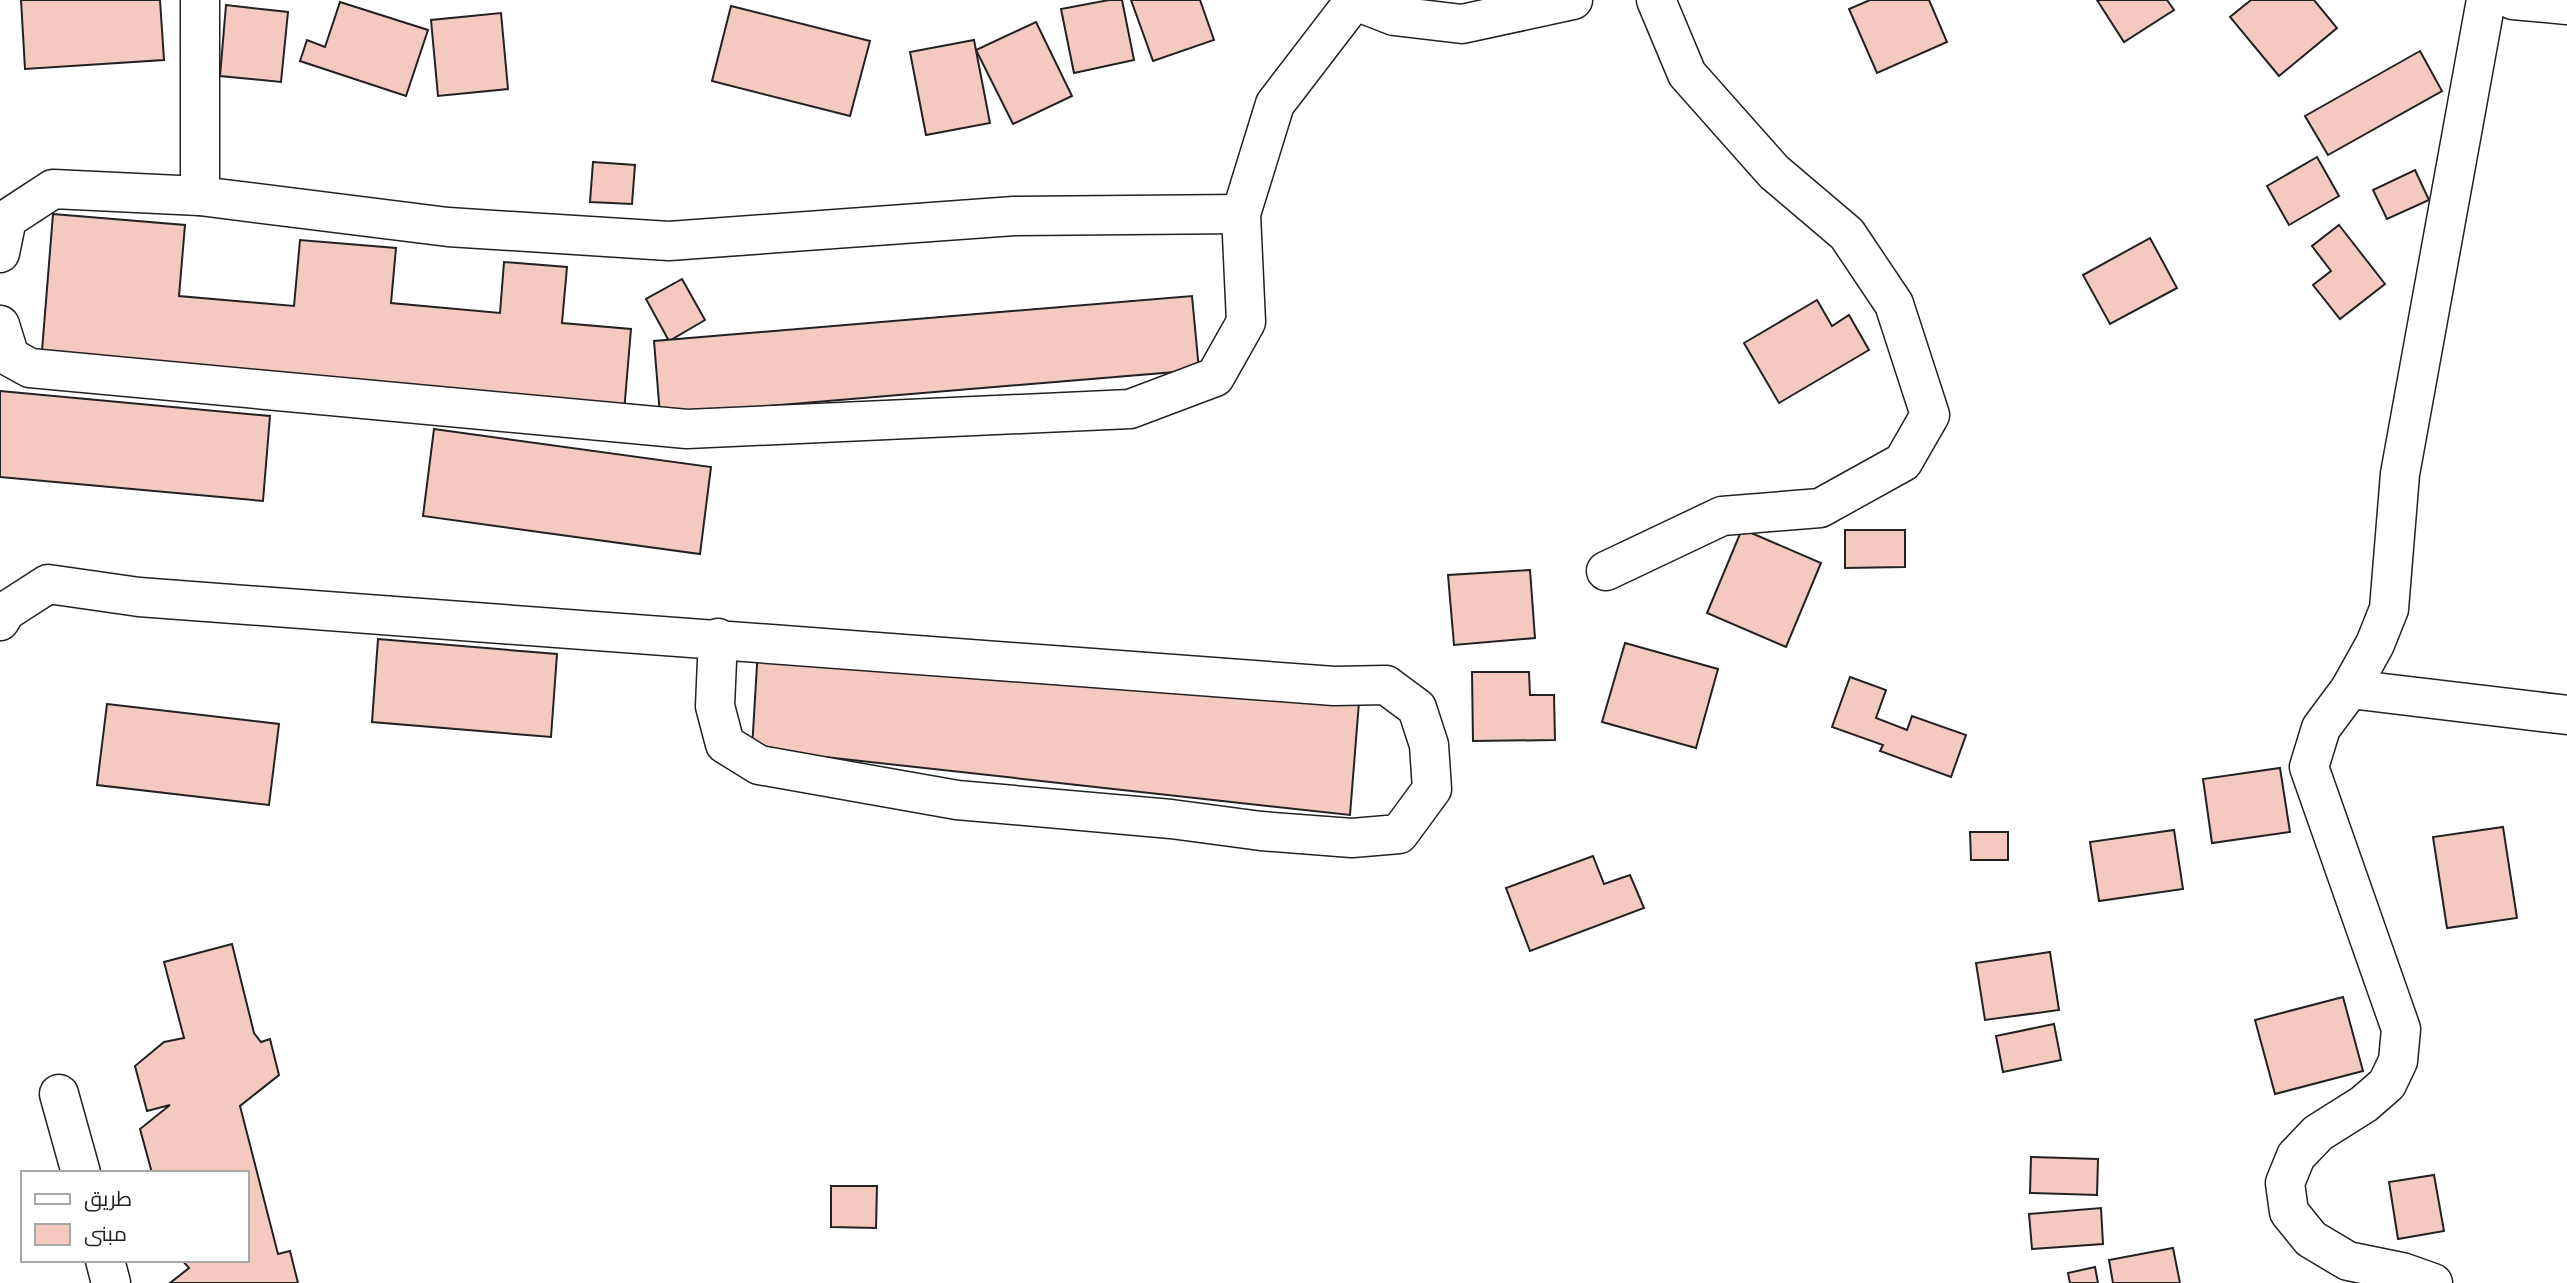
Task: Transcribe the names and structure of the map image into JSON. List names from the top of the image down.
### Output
{
  "legend": ["طريق", "مبنى"]
}
